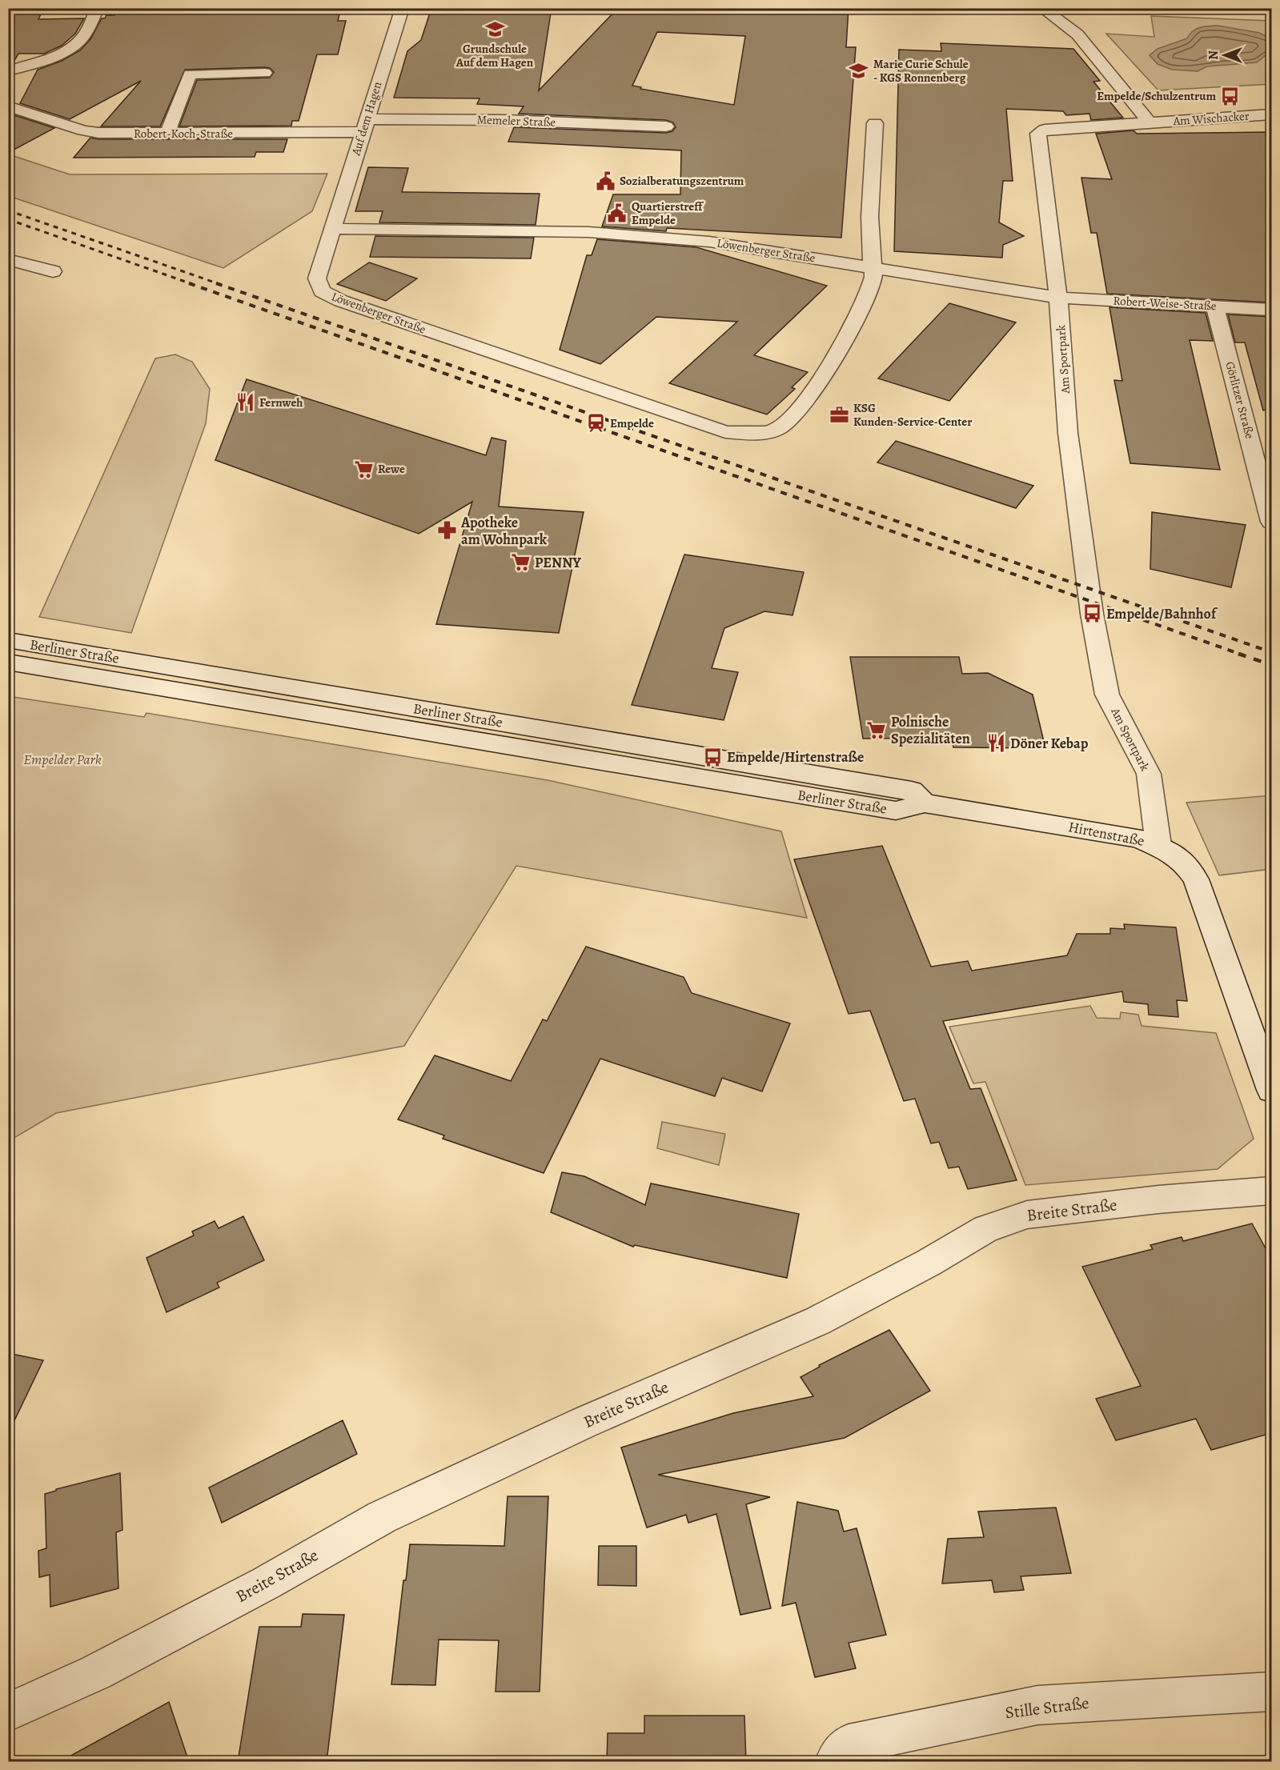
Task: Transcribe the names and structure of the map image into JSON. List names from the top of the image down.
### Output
{
  "streets": {
    "street": [
      "Auf dem Hagen",
      "Am Wischacker",
      "Memeler Straße",
      "Robert-Koch-Straße",
      "Löwenberger Straße",
      "Robert-Weise-Straße",
      "Am Sportpark",
      "Görlitzer Straße",
      "Berliner Straße",
      "Hirtenstraße",
      "Breite Straße",
      "Stille Straße"
    ]
  },
  "crossings": [
    ["Auf dem Hagen", "Memeler Straße"],
    ["Auf dem Hagen", "Robert-Koch-Straße"],
    ["Auf dem Hagen", "Löwenberger Straße"],
    ["Am Wischacker", "Am Sportpark"],
    ["Memeler Straße", "Robert-Koch-Straße"],
    ["Löwenberger Straße", "Robert-Weise-Straße"],
    ["Löwenberger Straße", "Am Sportpark"],
    ["Robert-Weise-Straße", "Am Sportpark"],
    ["Robert-Weise-Straße", "Görlitzer Straße"],
    ["Am Sportpark", "Hirtenstraße"],
    ["Berliner Straße", "Hirtenstraße"]
  ],
  "parks": ["Empelder Park"],
  "places": {
    "school or university": ["Grundschule Auf dem Hagen", "Marie Curie Schule - KGS Ronnenberg"],
    "bus stop": ["Empelde/Schulzentrum", "Empelde/Bahnhof", "Empelde/Hirtenstraße"],
    "public building": ["Sozialberatungszentrum", "Quartierstreff Empelde"],
    "restaurant": ["Fernweh", "Döner Kebap"],
    "office": ["KSG Kunden-Service-Center"],
    "station": ["Empelde"],
    "supermarket": ["Rewe", "PENNY", "Polnische Spezialitäten"],
    "pharmacy": ["Apotheke am Wohnpark"]
  },
  "north": "left"
}
